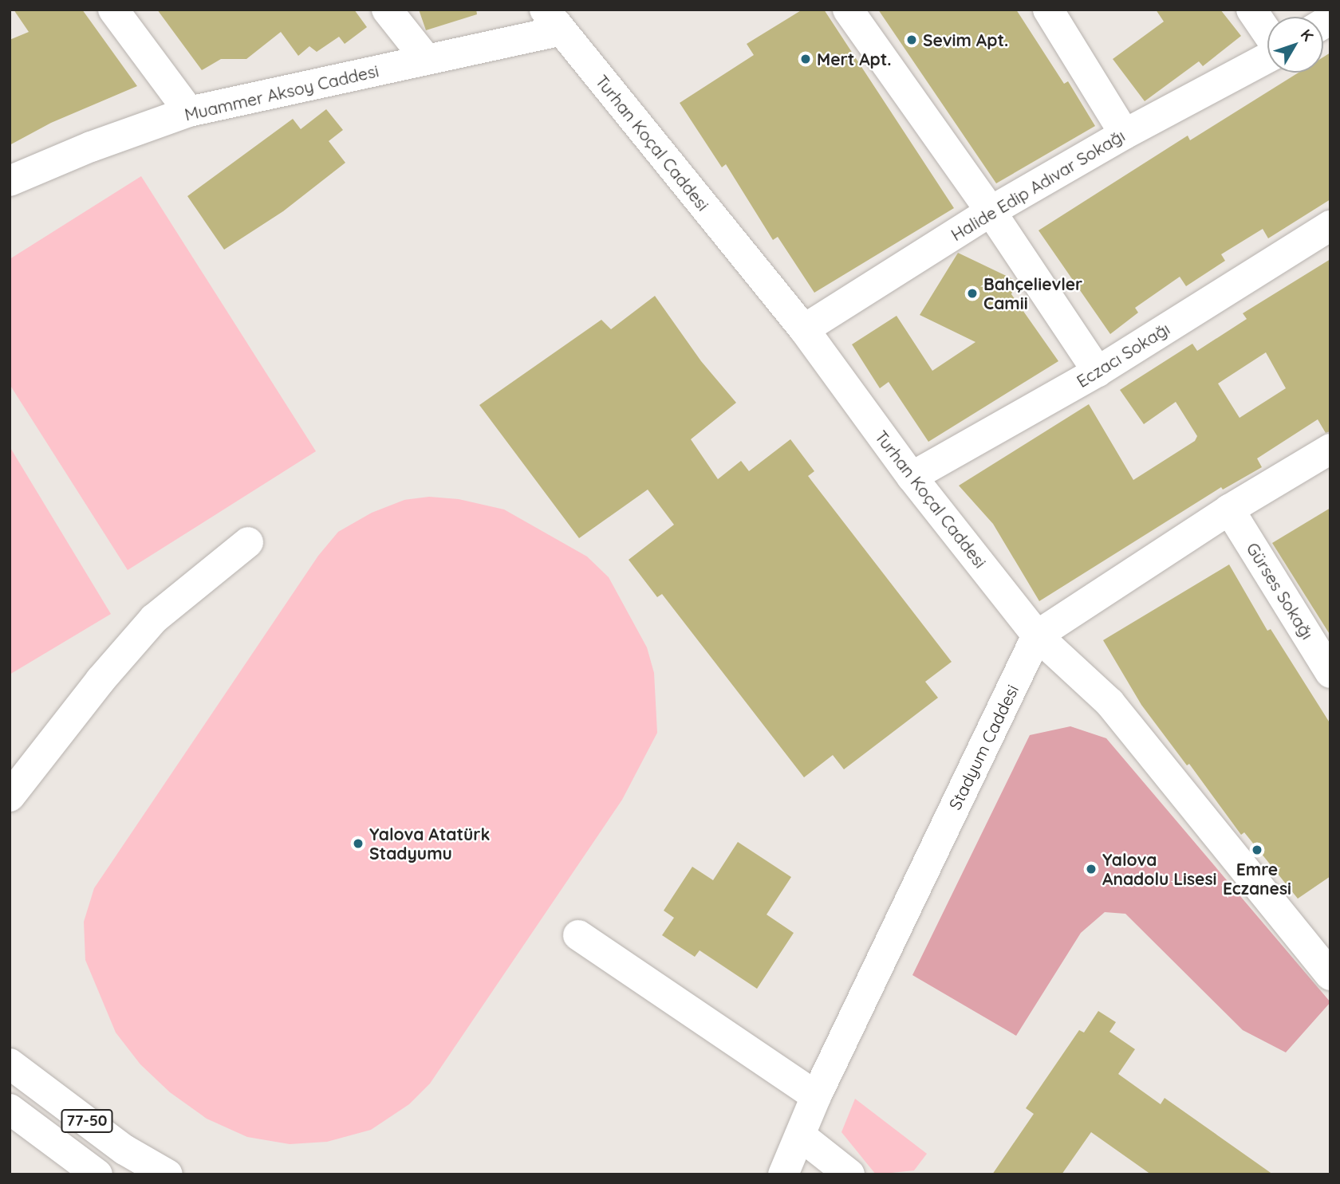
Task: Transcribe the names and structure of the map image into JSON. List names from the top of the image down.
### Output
{
  "streets": {
    "street": [
      "Muammer Aksoy Caddesi",
      "Turhan Koçal Caddesi",
      "Halide Edip Adıvar Sokağı",
      "Eczacı Sokağı",
      "Gürses Sokağı",
      "Stadyum Caddesi",
      "77-50"
    ]
  },
  "crossings": [
    ["Muammer Aksoy Caddesi", "Turhan Koçal Caddesi"],
    ["Turhan Koçal Caddesi", "Halide Edip Adıvar Sokağı"],
    ["Turhan Koçal Caddesi", "Eczacı Sokağı"],
    ["Turhan Koçal Caddesi", "Stadyum Caddesi"]
  ],
  "places": [
    "Sevim Apt.",
    "Mert Apt.",
    "Bahçelievler Camii",
    "Yalova Atatürk Stadyumu",
    "Emre Eczanesi",
    "Yalova Anadolu Lisesi"
  ],
  "north": "top right"
}
